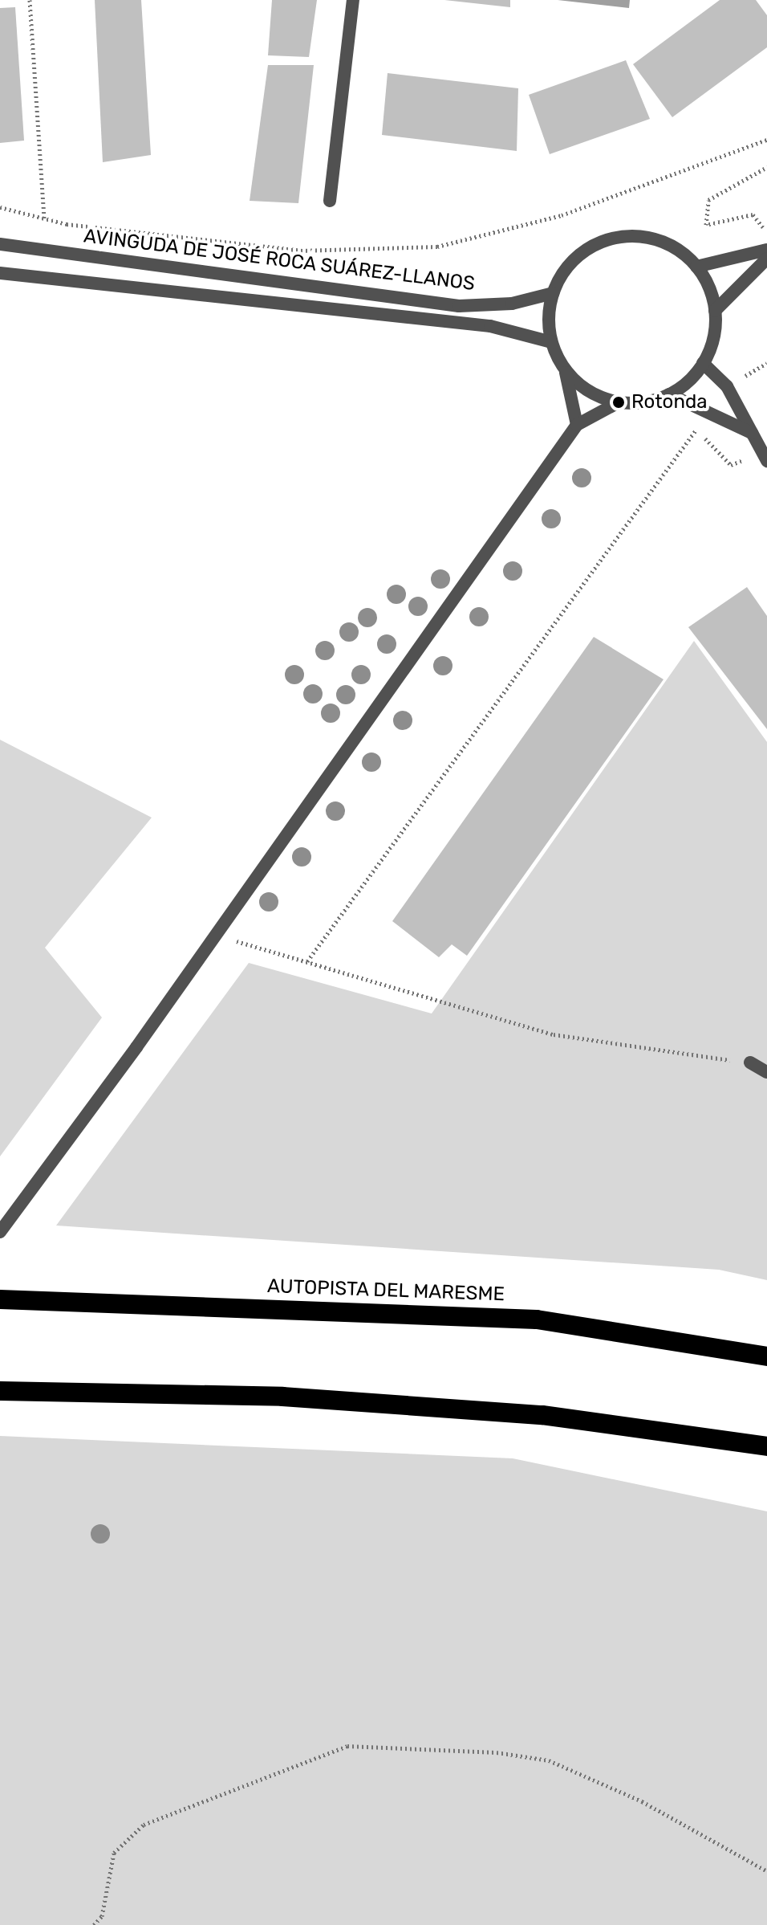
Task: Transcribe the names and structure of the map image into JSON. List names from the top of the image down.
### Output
{
  "streets": {
    "highway": ["AUTOPISTA DEL MARESME"],
    "street": ["AVINGUDA DE JOSÉ ROCA SUÁREZ-LLANOS"]
  },
  "places": ["Rotonda"]
}
